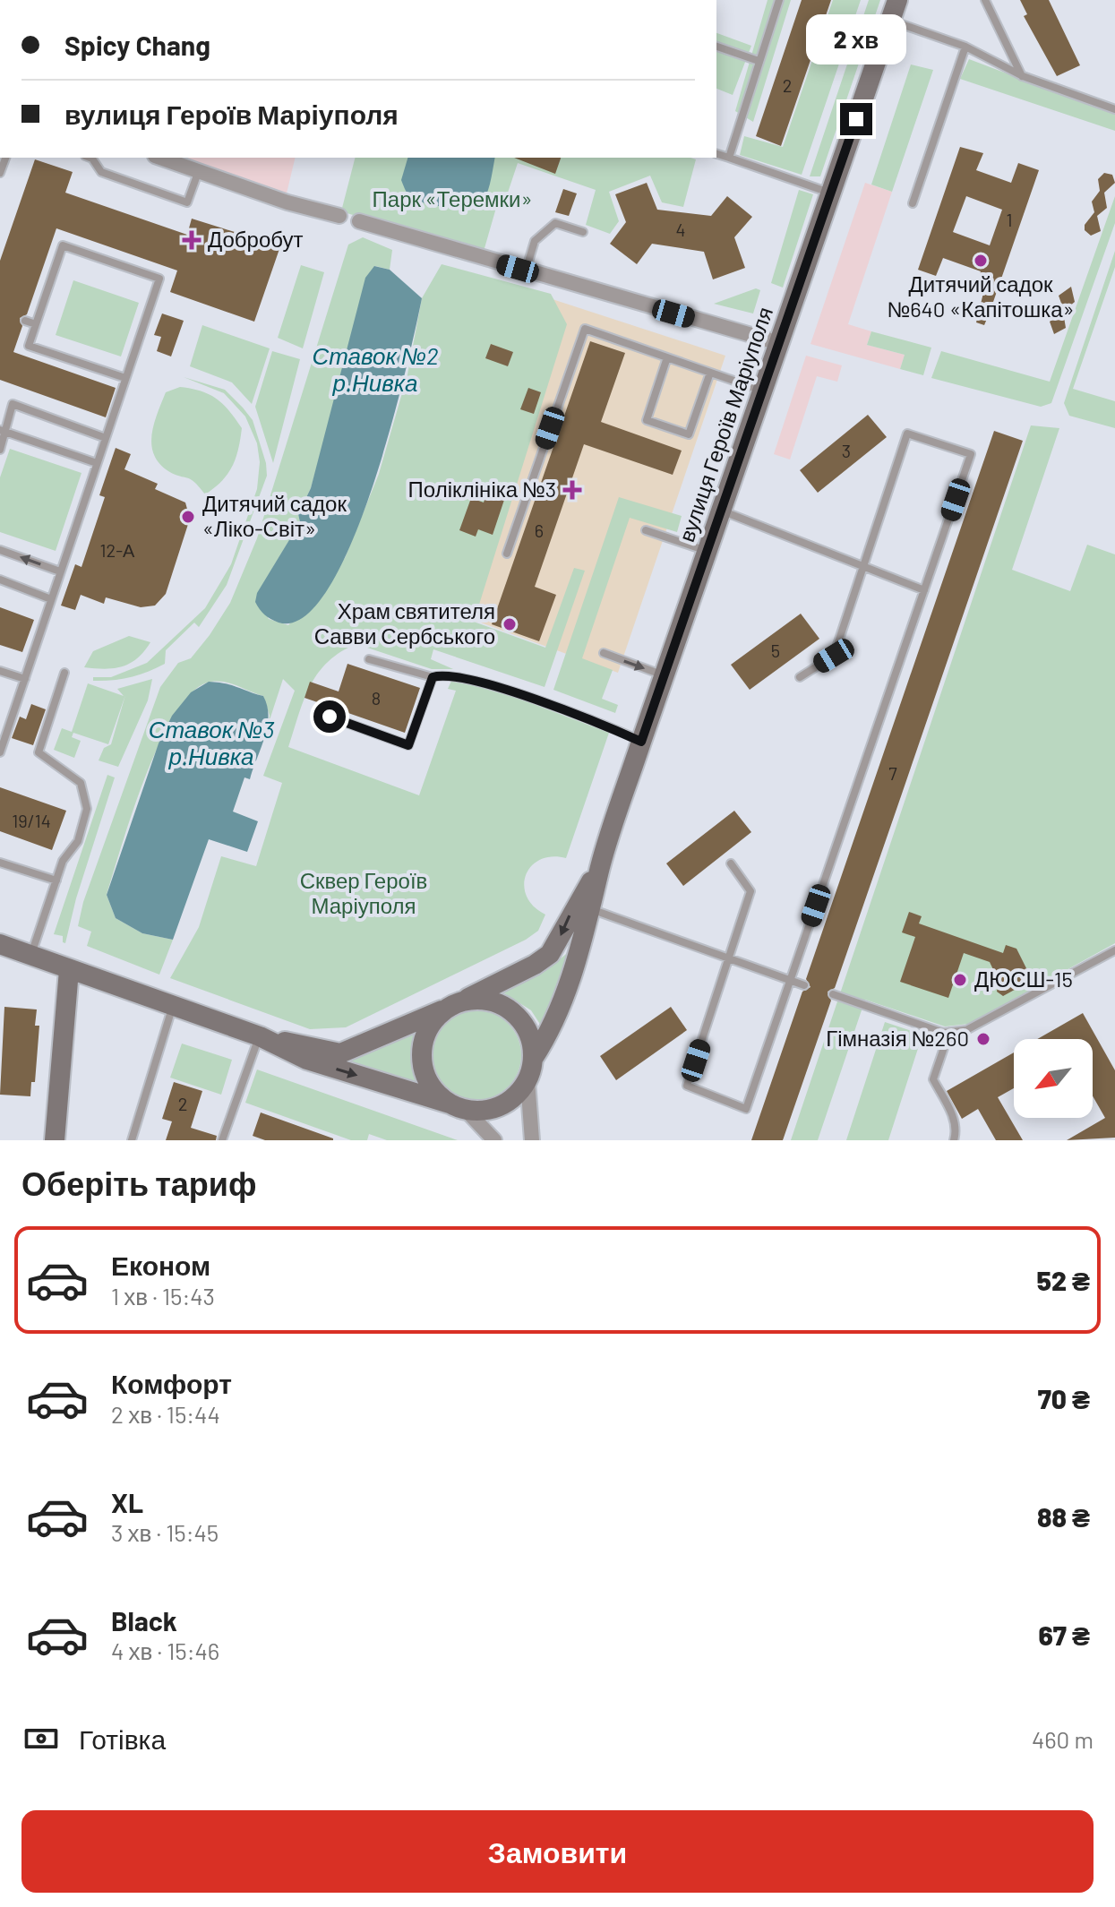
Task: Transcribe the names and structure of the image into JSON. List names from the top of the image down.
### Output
{
  "streets": {
    "street": ["вулиця Героїв Маріуполя"]
  },
  "water": ["Ставок №2 р.Нивка", "Ставок №3 р.Нивка"],
  "parks": ["Парк «Теремки»", "Сквер Героїв Маріуполя"],
  "places": {
    "health": ["Добробут", "Поліклініка №3"],
    "other": [
      "Дитячий садок №640 «Капітошка»",
      "Дитячий садок «Ліко-Світ»",
      "Храм святителя Савви Сербського",
      "ДЮСШ-15",
      "Гімназія №260"
    ]
  },
  "house_numbers": [
    "2",
    "1",
    "4",
    "3",
    "6",
    "12-А",
    "5",
    "8",
    "7",
    "19/14",
    "2"
  ],
  "north": "bottom left",
  "page": {
    "banner": ["Spicy Chang", "вулиця Героїв Маріуполя"],
    "bubble": "2 хв",
    "heading": "Оберіть тариф",
    "list": [
      {
        "name": "Економ",
        "note": "1 хв · 15:43",
        "value": "52 ₴"
      },
      {
        "name": "Комфорт",
        "note": "2 хв · 15:44",
        "value": "70 ₴"
      },
      {
        "name": "XL",
        "note": "3 хв · 15:45",
        "value": "88 ₴"
      },
      {
        "name": "Black",
        "note": "4 хв · 15:46",
        "value": "67 ₴"
      }
    ],
    "pay": ["Готівка", "460 m"],
    "buttons": "Замовити"
  }
}
